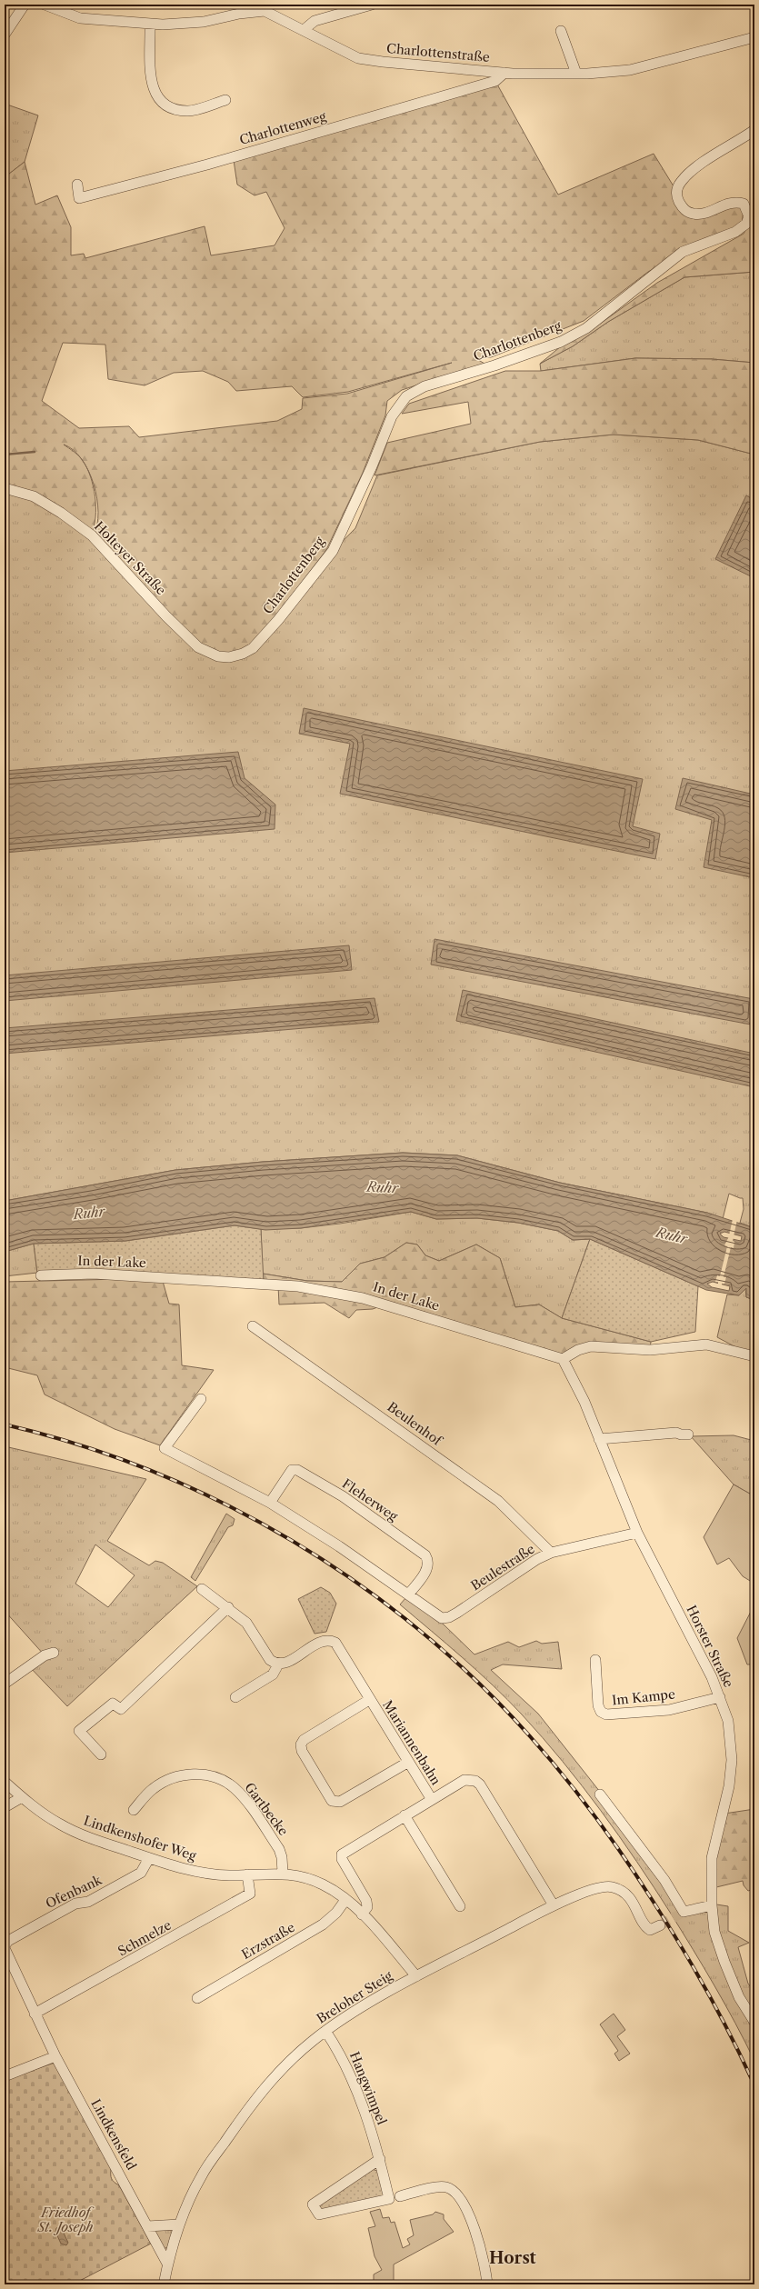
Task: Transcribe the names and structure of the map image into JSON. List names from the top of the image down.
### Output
{
  "streets": {
    "street": [
      "Charlottenstraße",
      "Charlottenweg",
      "Charlottenberg",
      "Holteyer Straße",
      "In der Lake",
      "Beulenhof",
      "Fleherweg",
      "Beulestraße",
      "Horster Straße",
      "Im Kampe",
      "Mariannenbahn",
      "Gartbecke",
      "Lindkenshofer Weg",
      "Ofenbank",
      "Schmelze",
      "Erzstraße",
      "Breloher Steig",
      "Hangwimpel",
      "Lindkensfeld"
    ]
  },
  "crossings": [
    ["Charlottenstraße", "Charlottenweg"],
    ["Charlottenberg", "Holteyer Straße"],
    ["In der Lake", "Horster Straße"],
    ["Beulenhof", "Beulestraße"],
    ["Fleherweg", "Beulestraße"],
    ["Beulestraße", "Horster Straße"],
    ["Horster Straße", "Im Kampe"],
    ["Mariannenbahn", "Breloher Steig"],
    ["Gartbecke", "Lindkenshofer Weg"],
    ["Lindkenshofer Weg", "Ofenbank"],
    ["Lindkenshofer Weg", "Schmelze"],
    ["Lindkenshofer Weg", "Erzstraße"],
    ["Lindkenshofer Weg", "Breloher Steig"],
    ["Schmelze", "Lindkensfeld"],
    ["Breloher Steig", "Hangwimpel"],
    ["Breloher Steig", "Lindkensfeld"]
  ],
  "districts": ["Horst"],
  "water": ["Ruhr"],
  "parks": ["Friedhof St. Joseph"]
}
